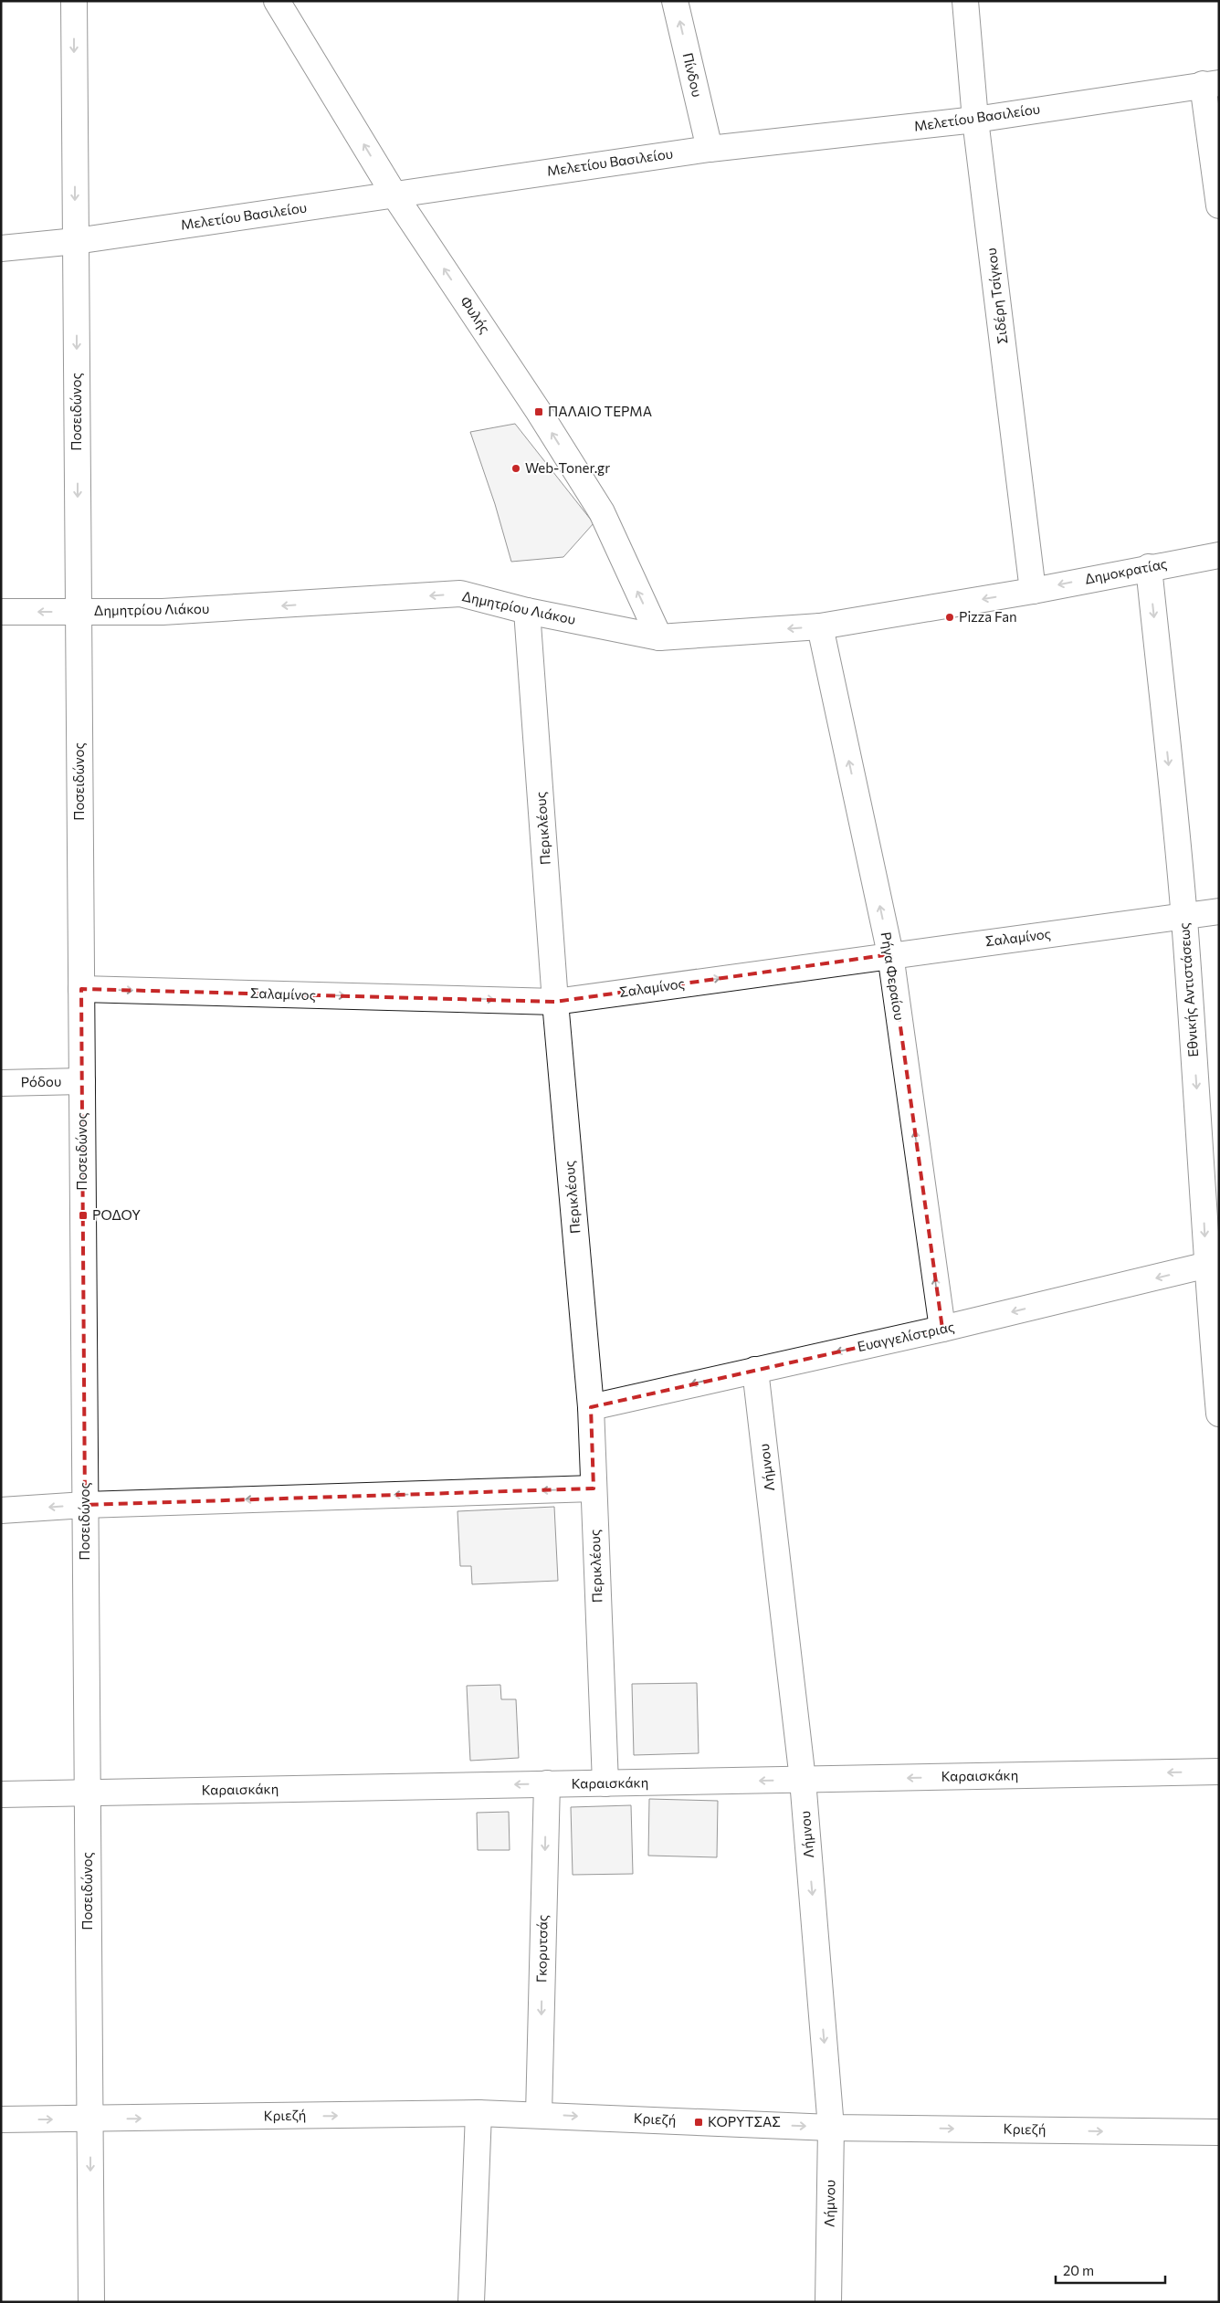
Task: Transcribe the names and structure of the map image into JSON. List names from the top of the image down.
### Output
{
  "streets": {
    "street": [
      "Πίνδου",
      "Μελετίου Βασιλείου",
      "Σιδέρη Τσίγκου",
      "Φυλής",
      "Ποσειδώνος",
      "Δημοκρατίας",
      "Δημητρίου Λιάκου",
      "Περικλέους",
      "Σαλαμίνος",
      "Ρήγα Φεραίου",
      "Εθνικής Αντιστάσεως",
      "Ρόδου",
      "Ευαγγελίστριας",
      "Λήμνου",
      "Καραισκάκη",
      "Γκορυτσάς",
      "Κριεζή"
    ]
  },
  "crossings": [
    ["Πίνδου", "Μελετίου Βασιλείου"],
    ["Μελετίου Βασιλείου", "Σιδέρη Τσίγκου"],
    ["Μελετίου Βασιλείου", "Φυλής"],
    ["Μελετίου Βασιλείου", "Ποσειδώνος"],
    ["Σιδέρη Τσίγκου", "Δημοκρατίας"],
    ["Σιδέρη Τσίγκου", "Δημητρίου Λιάκου"],
    ["Φυλής", "Δημητρίου Λιάκου"],
    ["Ποσειδώνος", "Δημητρίου Λιάκου"],
    ["Ποσειδώνος", "Σαλαμίνος"],
    ["Ποσειδώνος", "Ρόδου"],
    ["Ποσειδώνος", "Καραισκάκη"],
    ["Ποσειδώνος", "Κριεζή"],
    ["Δημοκρατίας", "Δημητρίου Λιάκου"],
    ["Δημοκρατίας", "Εθνικής Αντιστάσεως"],
    ["Δημητρίου Λιάκου", "Περικλέους"],
    ["Δημητρίου Λιάκου", "Ρήγα Φεραίου"],
    ["Περικλέους", "Σαλαμίνος"],
    ["Περικλέους", "Ευαγγελίστριας"],
    ["Περικλέους", "Καραισκάκη"],
    ["Σαλαμίνος", "Ρήγα Φεραίου"],
    ["Σαλαμίνος", "Εθνικής Αντιστάσεως"],
    ["Ρήγα Φεραίου", "Ευαγγελίστριας"],
    ["Εθνικής Αντιστάσεως", "Ευαγγελίστριας"],
    ["Ευαγγελίστριας", "Λήμνου"],
    ["Λήμνου", "Καραισκάκη"],
    ["Λήμνου", "Κριεζή"],
    ["Καραισκάκη", "Γκορυτσάς"],
    ["Γκορυτσάς", "Κριεζή"]
  ],
  "one_way": [
    "Πίνδου",
    "Φυλής",
    "Δημοκρατίας",
    "Δημητρίου Λιάκου",
    "Σαλαμίνος",
    "Ρήγα Φεραίου",
    "Εθνικής Αντιστάσεως",
    "Ευαγγελίστριας",
    "Λήμνου",
    "Καραισκάκη",
    "Γκορυτσάς",
    "Κριεζή"
  ],
  "places": {
    "transit": ["ΠΑΛΑΙΟ ΤΕΡΜΑ", "ΡΟΔΟΥ", "ΚΟΡΥΤΣΑΣ"],
    "other": ["Web-Toner.gr", "Pizza Fan"]
  },
  "scale_bar": "20 m"
}
